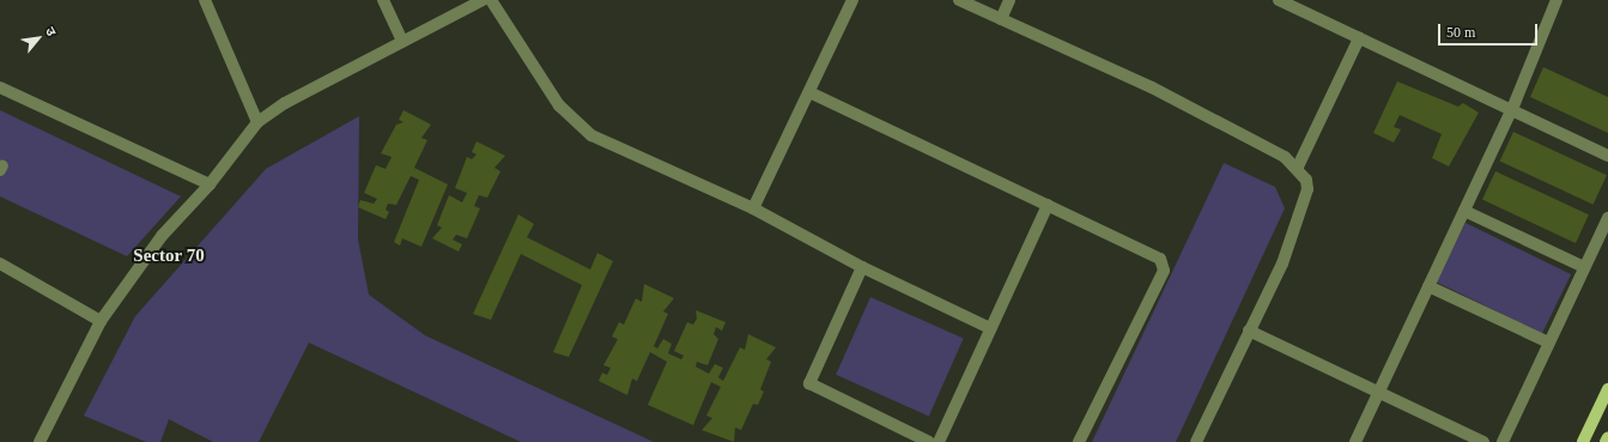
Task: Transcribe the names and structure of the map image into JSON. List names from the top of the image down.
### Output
{
  "districts": ["Sector 70"],
  "scale_bar": "50 m",
  "north": "top right"
}
